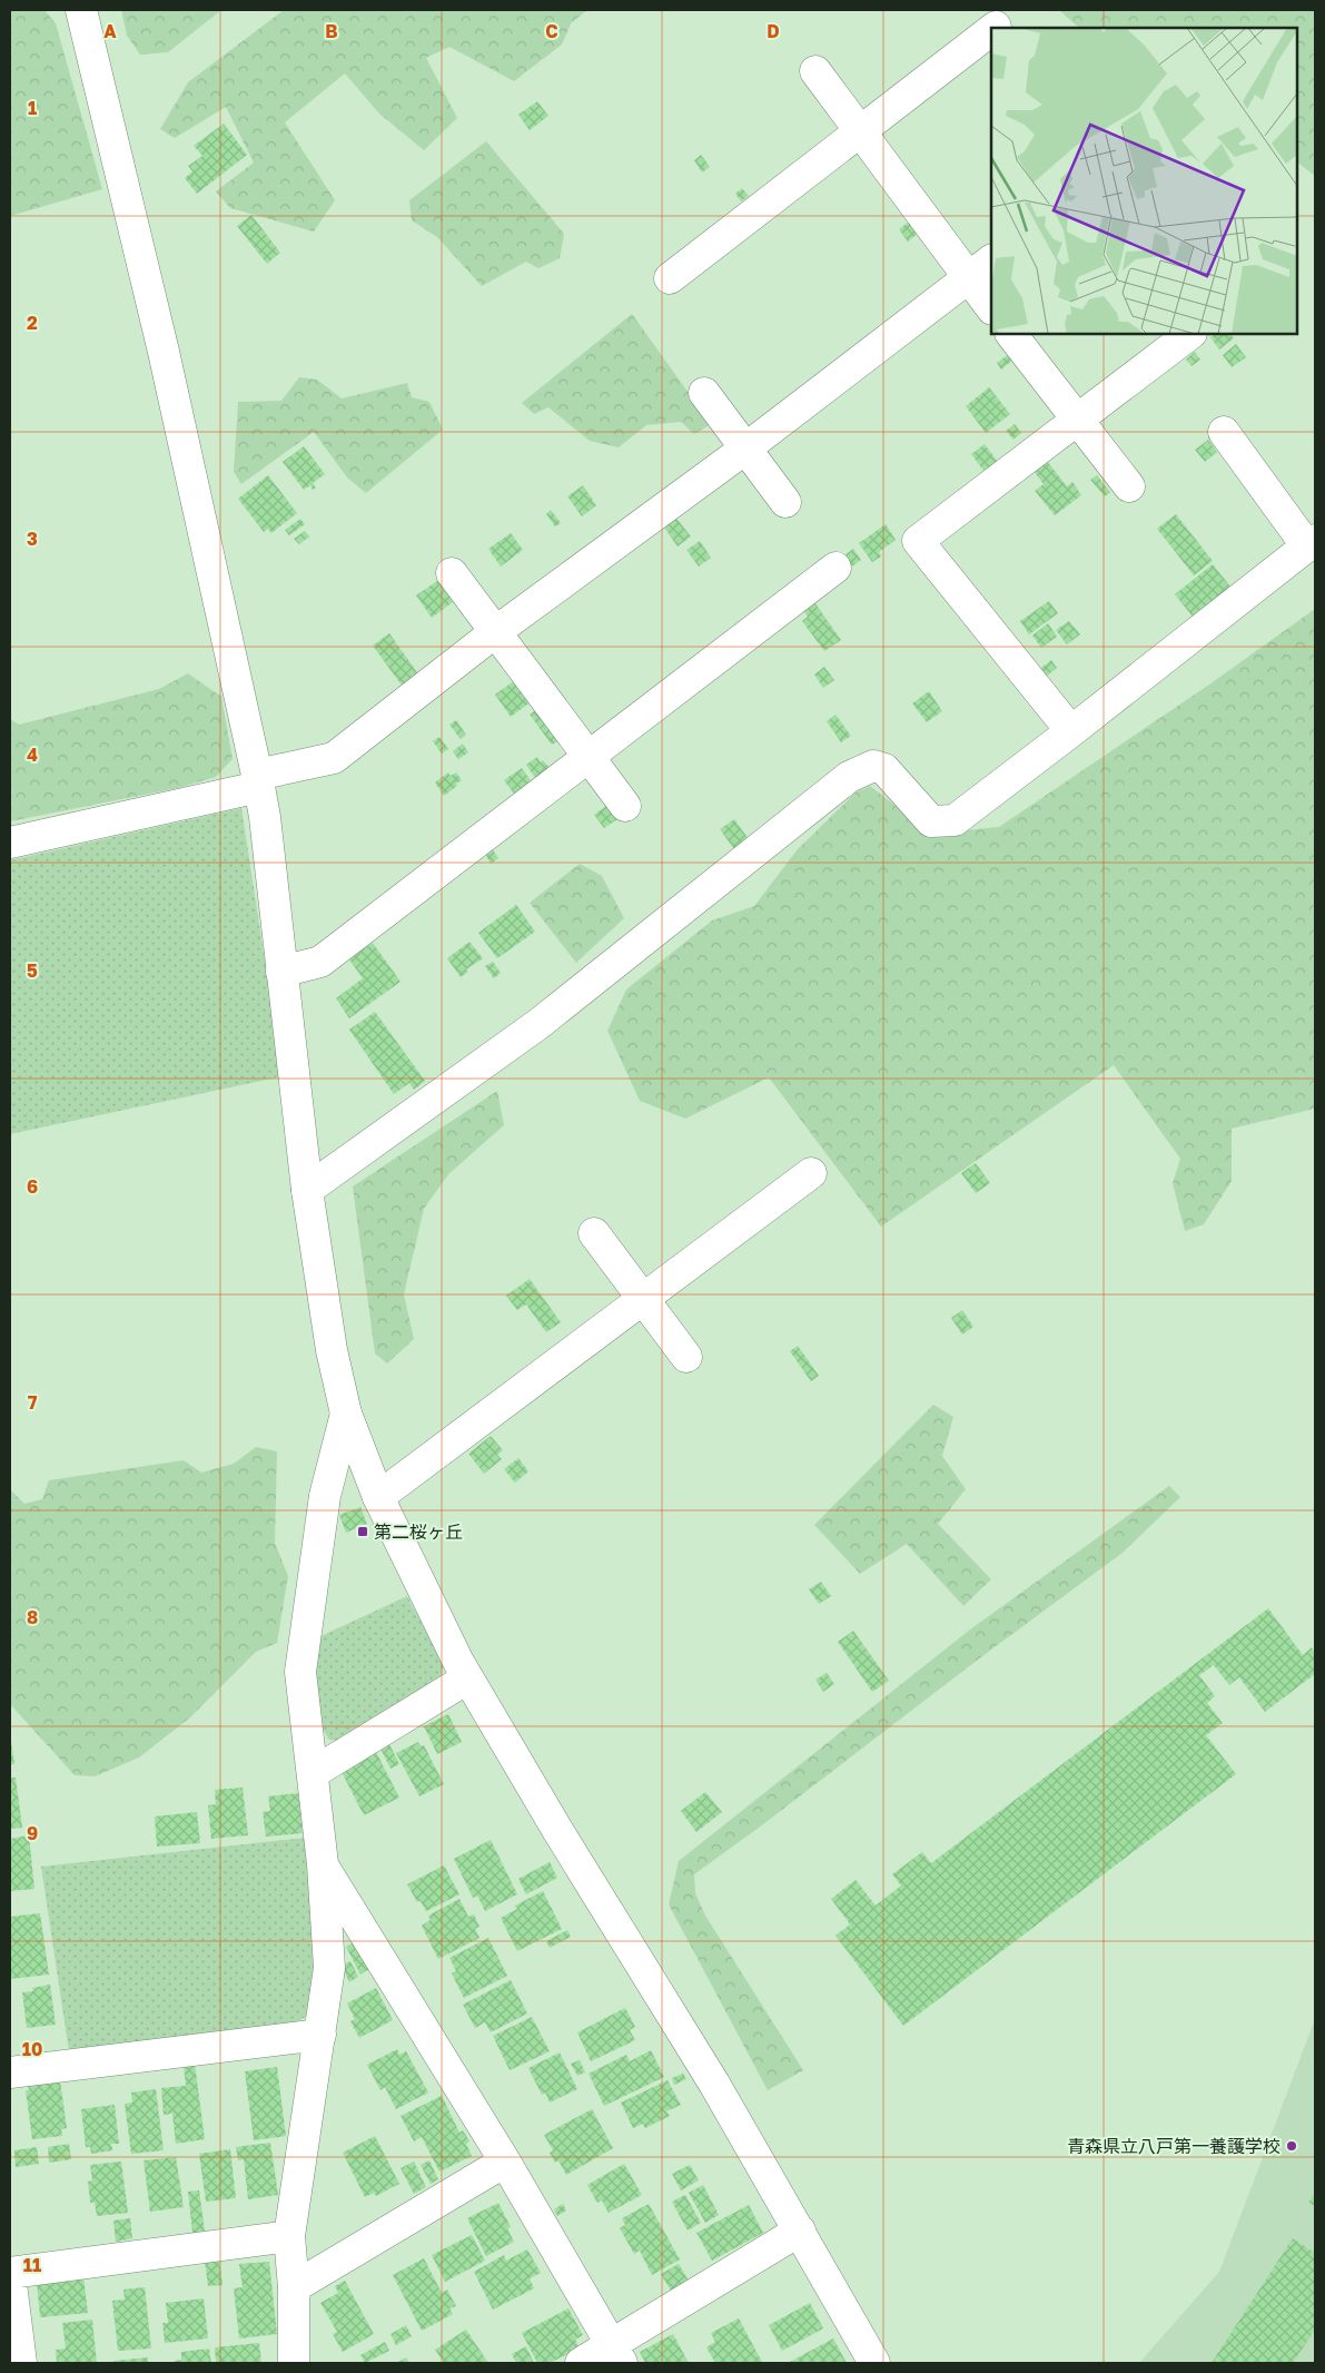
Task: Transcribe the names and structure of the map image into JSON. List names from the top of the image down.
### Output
{
  "places": {
    "transit": ["第二桜ヶ丘"],
    "other": ["青森県立八戸第一養護学校"]
  },
  "grid": {
    "columns": [
      "A",
      "B",
      "C",
      "D"
    ],
    "rows": [
      "1",
      "2",
      "3",
      "4",
      "5",
      "6",
      "7",
      "8",
      "9",
      "10",
      "11"
    ]
  }
}
